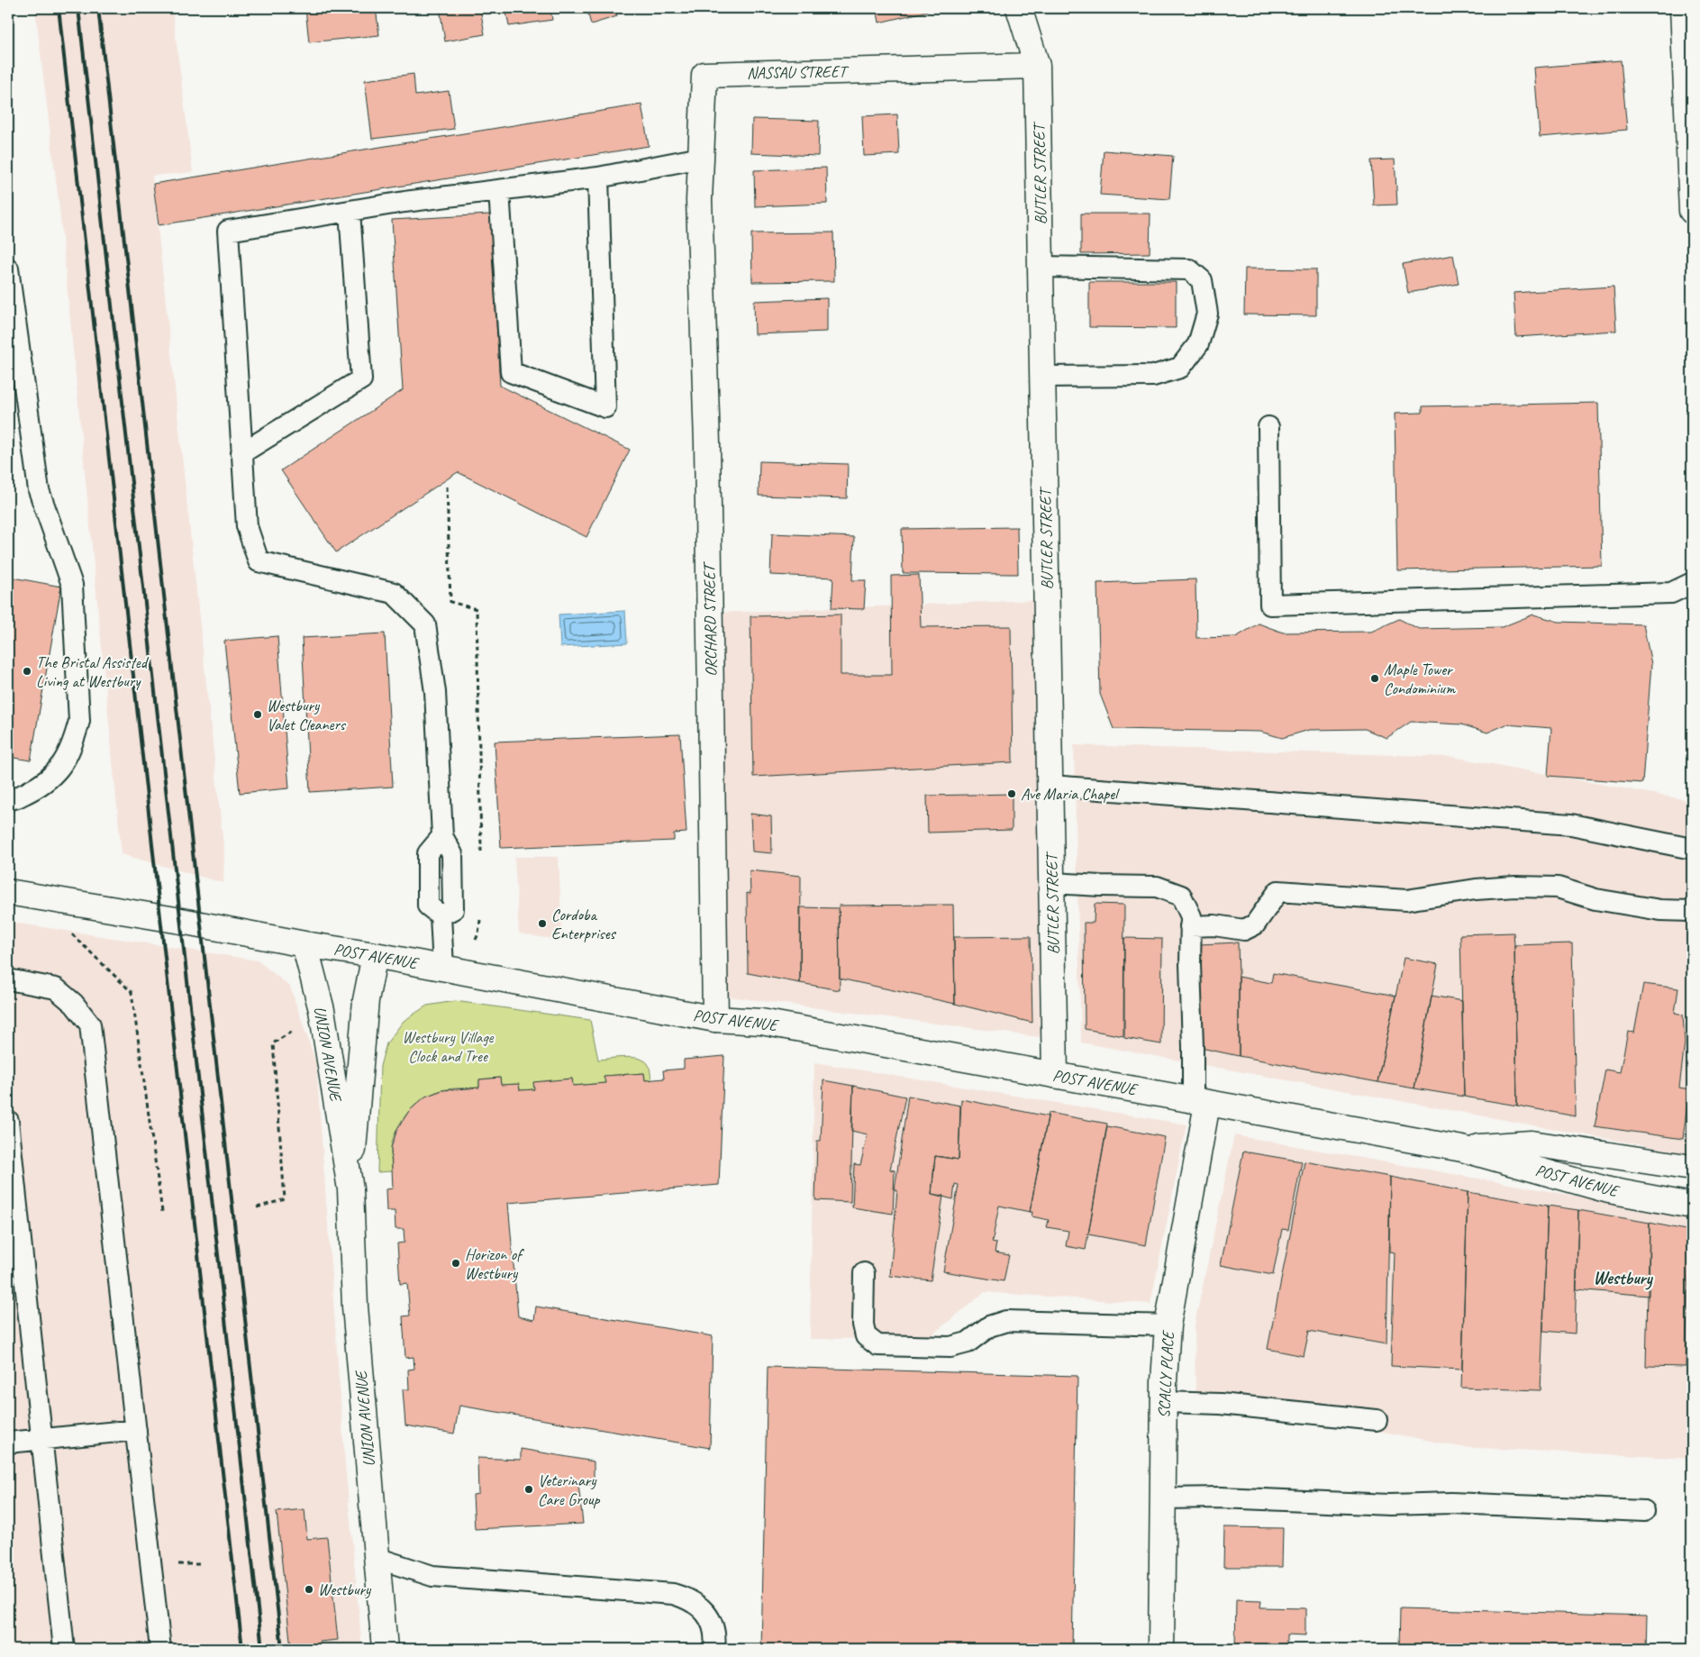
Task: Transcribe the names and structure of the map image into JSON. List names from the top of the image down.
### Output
{
  "streets": {
    "main road": [
      "NASSAU STREET",
      "BUTLER STREET",
      "ORCHARD STREET",
      "POST AVENUE",
      "UNION AVENUE",
      "SCALLY PLACE"
    ]
  },
  "crossings": [
    ["NASSAU STREET", "BUTLER STREET"],
    ["NASSAU STREET", "ORCHARD STREET"],
    ["BUTLER STREET", "POST AVENUE"],
    ["ORCHARD STREET", "POST AVENUE"],
    ["POST AVENUE", "UNION AVENUE"],
    ["POST AVENUE", "SCALLY PLACE"]
  ],
  "districts": ["Westbury"],
  "parks": ["Westbury Village Clock and Tree"],
  "places": [
    "The Bristal Assisted Living at Westbury",
    "Maple Tower Condominium",
    "Westbury Valet Cleaners",
    "Ave Maria Chapel",
    "Cordoba Enterprises",
    "Horizon of Westbury",
    "Veterinary Care Group",
    "Westbury"
  ]
}
